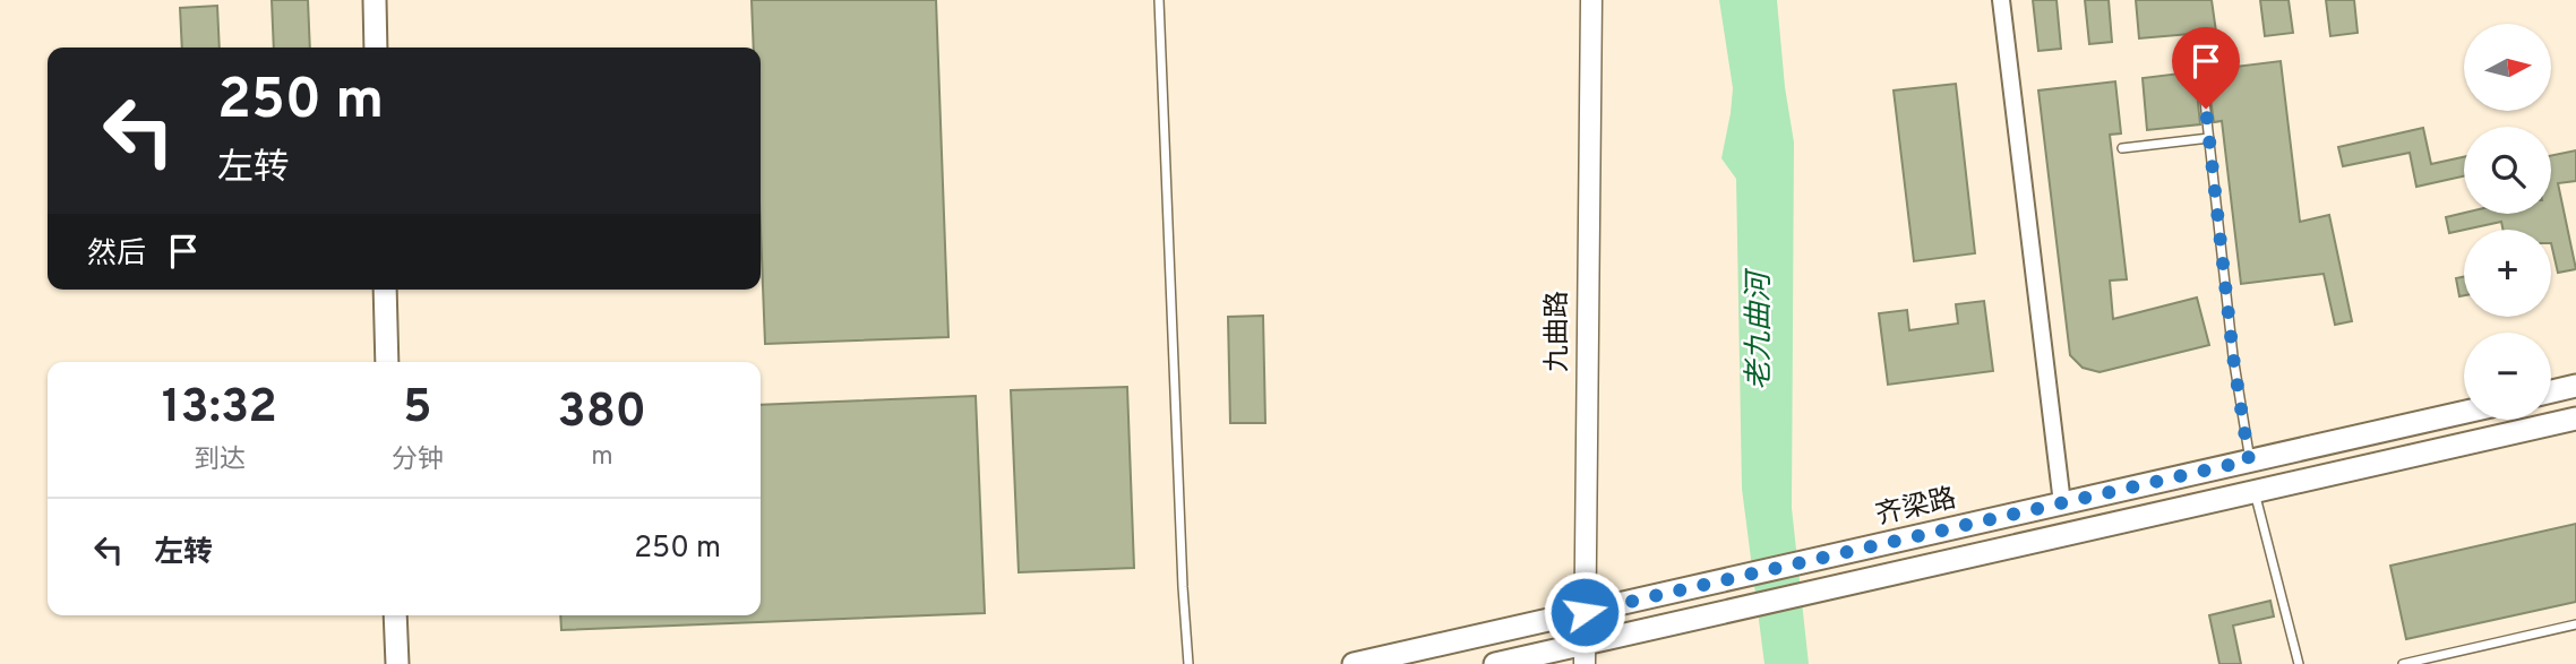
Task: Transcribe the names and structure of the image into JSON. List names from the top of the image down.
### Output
{
  "streets": {
    "main road": ["齐梁路"],
    "street": ["九曲路"]
  },
  "crossings": [
    ["九曲路", "齐梁路"]
  ],
  "water": ["老九曲河"],
  "north": "right",
  "page": {
    "map_buttons": ["+", "−"],
    "turn": ["250 m", "左转"],
    "then": "然后",
    "eta": [
      "13:32",
      "到达",
      "5",
      "分钟",
      "380",
      "m"
    ],
    "list": [
      {
        "name": "左转",
        "value": "250 m"
      }
    ]
  }
}
